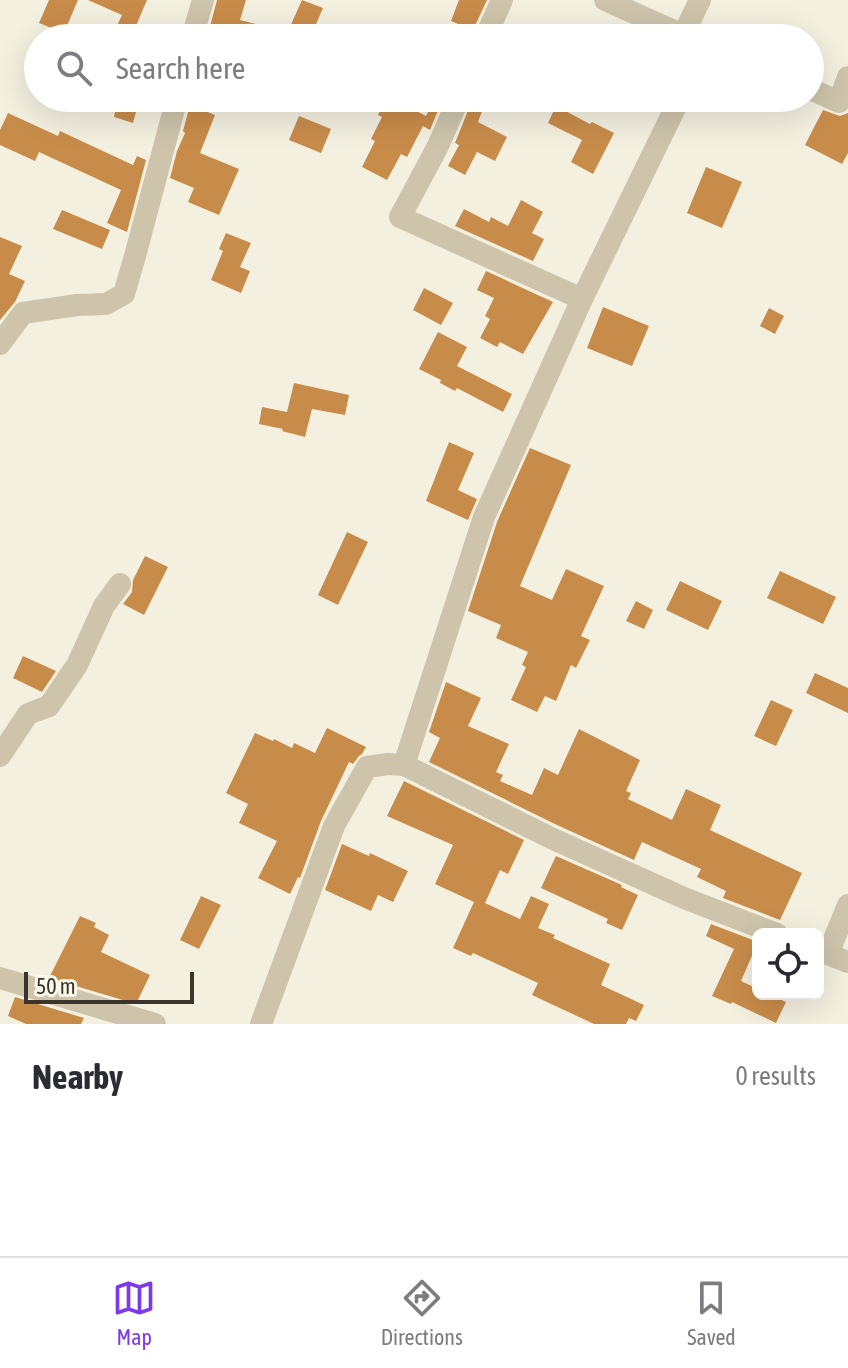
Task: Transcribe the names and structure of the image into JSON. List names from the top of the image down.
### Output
{
  "scale_bar": "50 m",
  "page": {
    "search": "Search here",
    "scale": "50 m",
    "heading": ["Nearby", "0 results"],
    "nav": ["Map", "Directions", "Saved"]
  }
}
